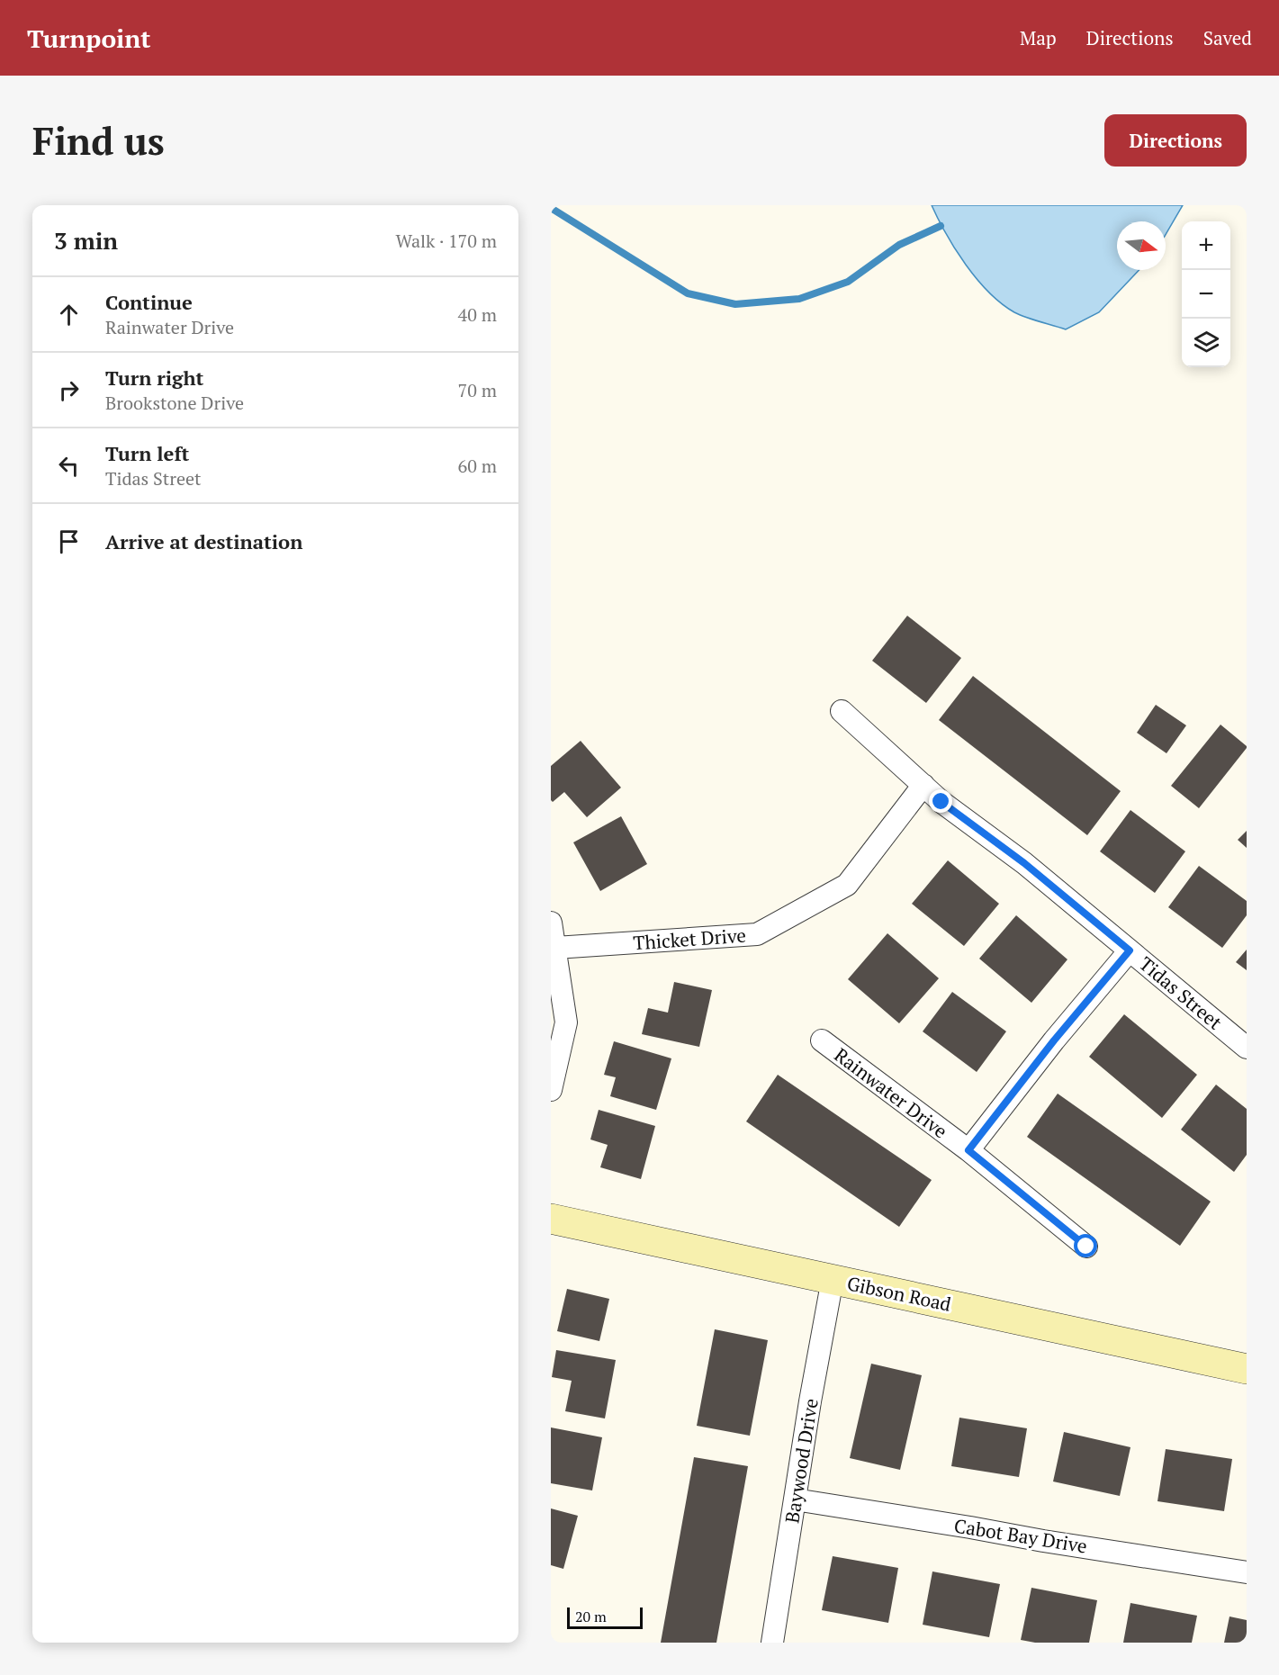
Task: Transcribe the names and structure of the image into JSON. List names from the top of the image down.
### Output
{
  "streets": {
    "street": [
      "Thicket Drive",
      "Tidas Street",
      "Rainwater Drive",
      "Gibson Road",
      "Baywood Drive",
      "Cabot Bay Drive"
    ]
  },
  "crossings": [
    ["Thicket Drive", "Tidas Street"],
    ["Gibson Road", "Baywood Drive"],
    ["Baywood Drive", "Cabot Bay Drive"]
  ],
  "scale_bar": "20 m",
  "north": "right",
  "page": {
    "header": "Turnpoint",
    "nav": ["Map", "Directions", "Saved"],
    "buttons": "Directions",
    "title": "Find us",
    "heading": ["3 min", "Walk · 170 m"],
    "map_buttons": ["+", "−"],
    "list": [
      ["Continue", "Rainwater Drive", "40 m"],
      ["Turn right", "Brookstone Drive", "70 m"],
      ["Turn left", "Tidas Street", "60 m"],
      "Arrive at destination"
    ],
    "scale": "20 m"
  }
}
